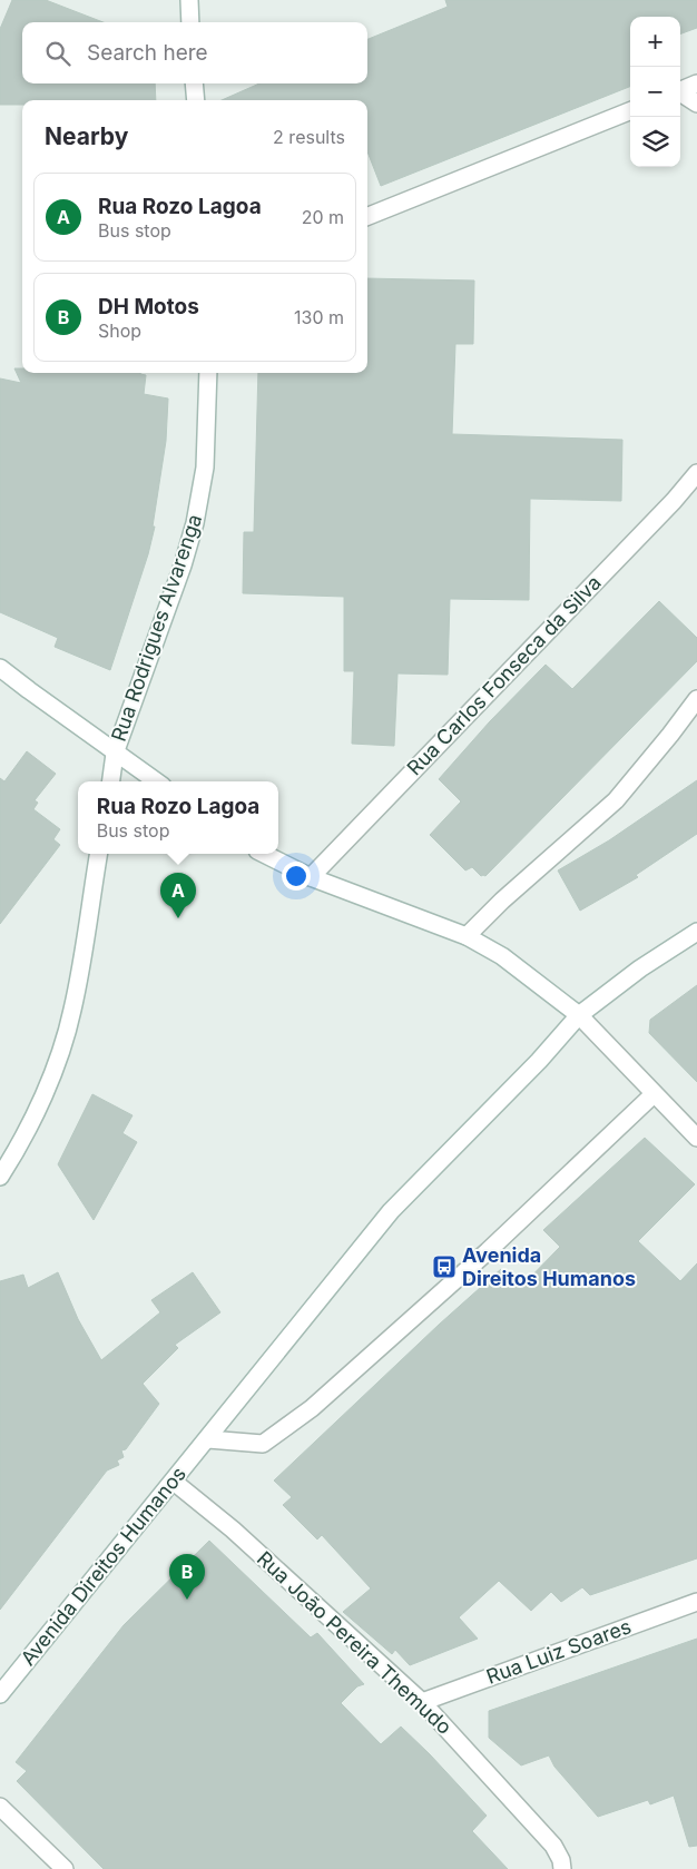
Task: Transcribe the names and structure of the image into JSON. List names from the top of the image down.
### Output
{
  "streets": {
    "street": [
      "Rua Rodrigues Alvarenga",
      "Rua Carlos Fonseca da Silva",
      "Avenida Direitos Humanos",
      "Rua João Pereira Themudo",
      "Rua Luiz Soares"
    ]
  },
  "crossings": [
    ["Avenida Direitos Humanos", "Rua João Pereira Themudo"],
    ["Rua João Pereira Themudo", "Rua Luiz Soares"]
  ],
  "places": {
    "bus stop": ["Avenida Direitos Humanos"]
  },
  "page": {
    "map_buttons": ["+", "−"],
    "search": "Search here",
    "heading": ["Nearby", "2 results"],
    "list": [
      {
        "mark": "A",
        "name": "Rua Rozo Lagoa",
        "note": "Bus stop",
        "value": "20 m"
      },
      {
        "mark": "B",
        "name": "DH Motos",
        "note": "Shop",
        "value": "130 m"
      }
    ],
    "popup": ["Rua Rozo Lagoa", "Bus stop"],
    "pins": ["A", "B"]
  }
}
